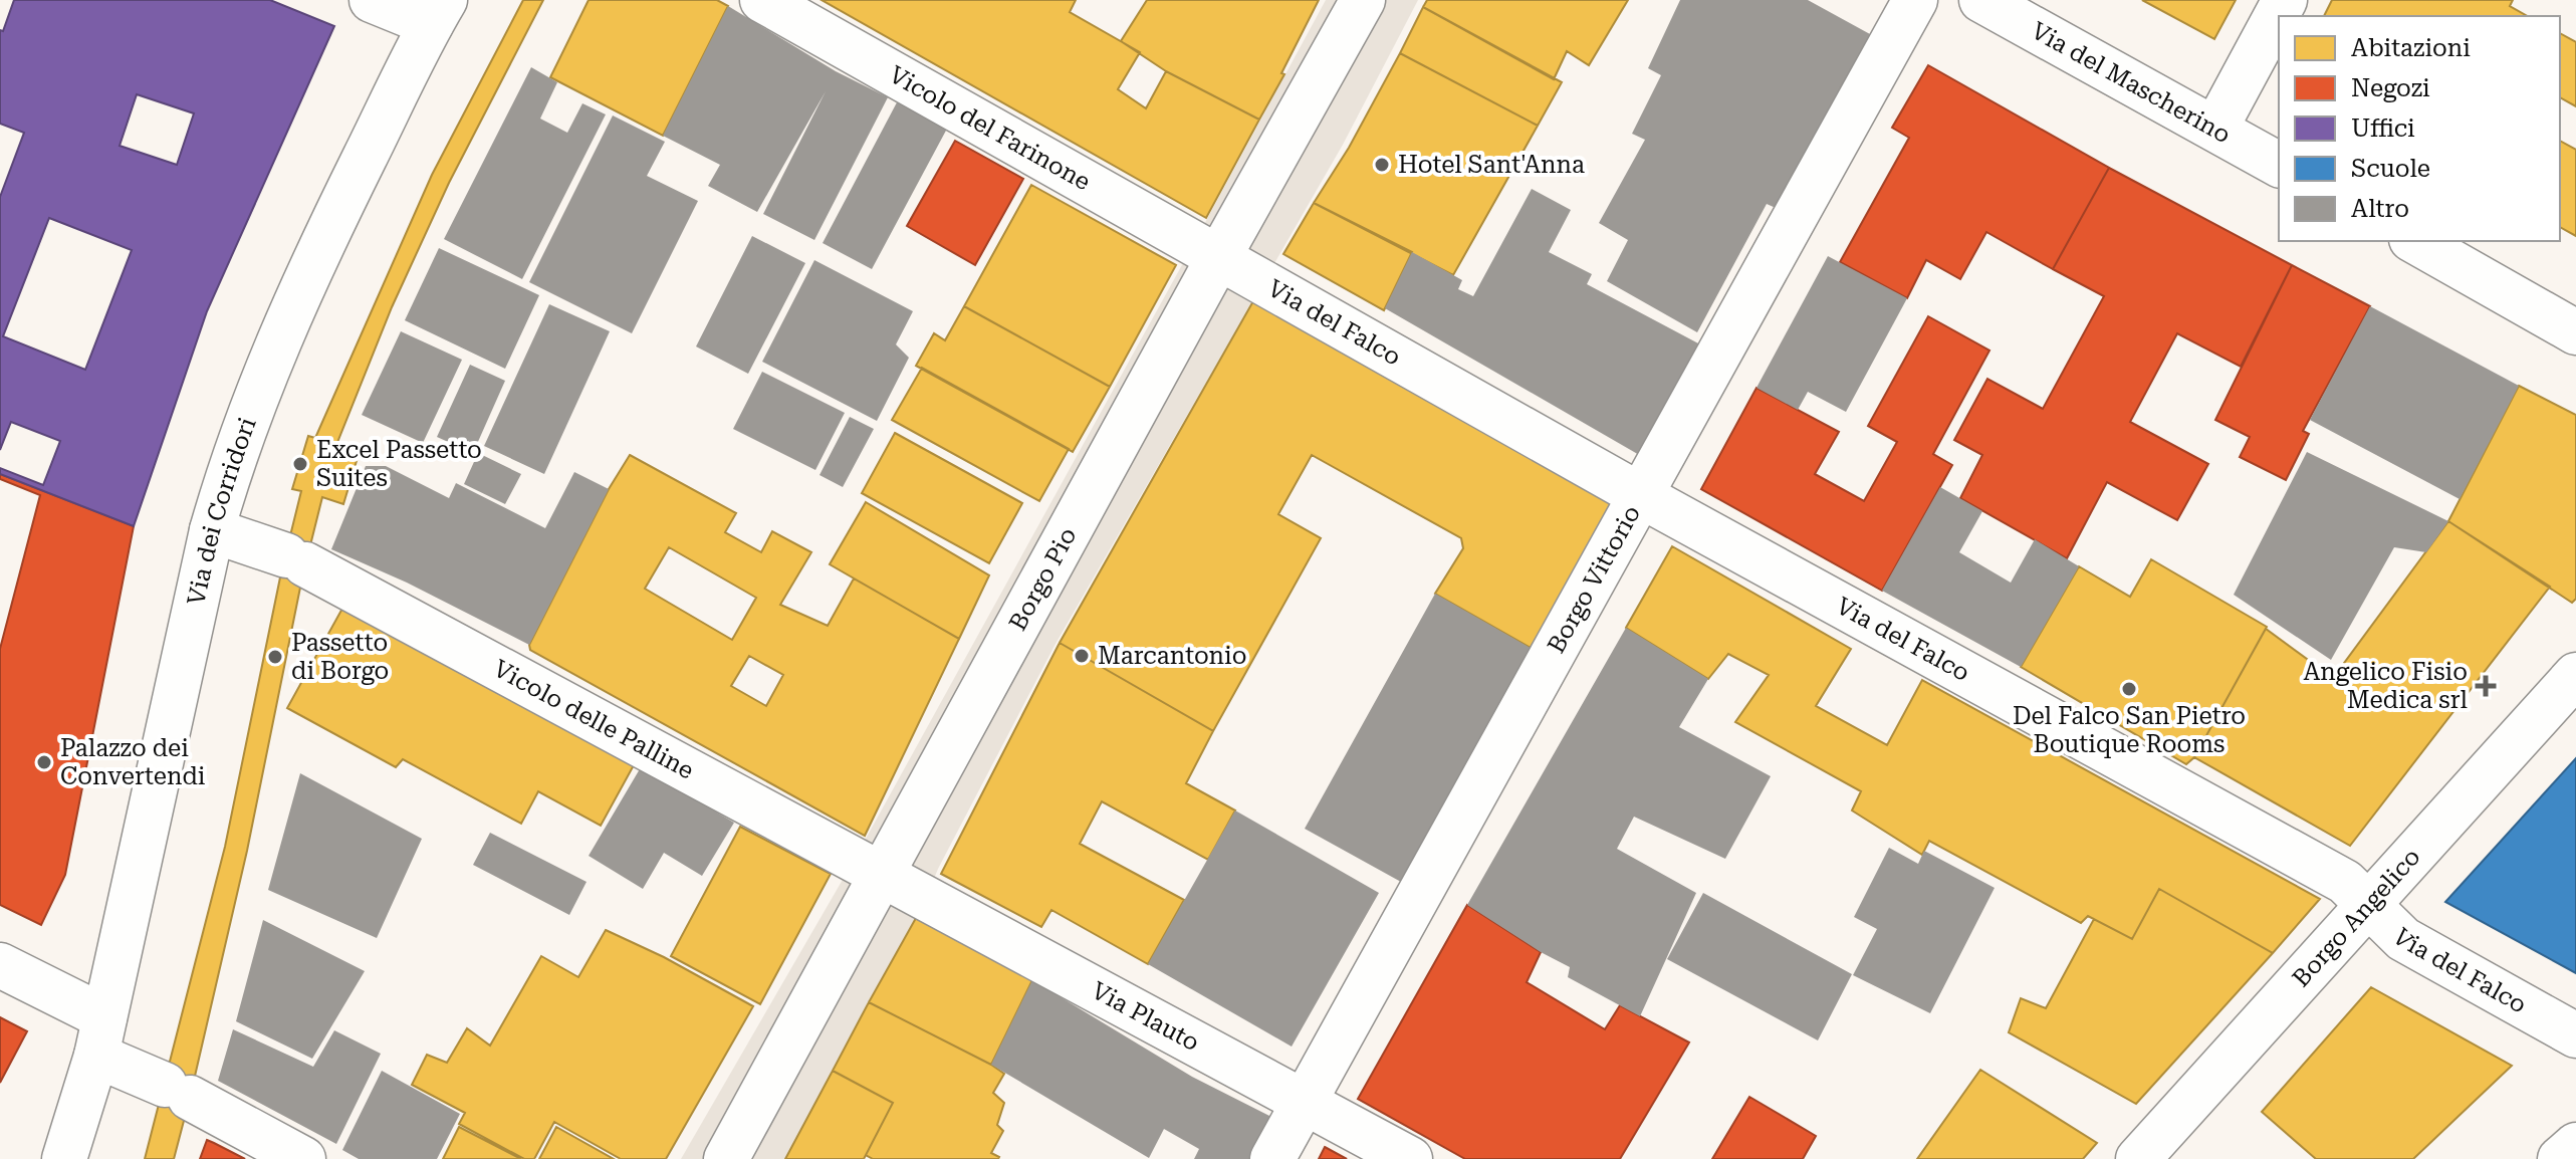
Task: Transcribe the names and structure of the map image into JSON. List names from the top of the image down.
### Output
{
  "streets": {
    "street": [
      "Via del Mascherino",
      "Vicolo del Farinone",
      "Via del Falco",
      "Via dei Corridori",
      "Borgo Pio",
      "Borgo Vittorio",
      "Vicolo delle Palline",
      "Borgo Angelico",
      "Via Plauto"
    ]
  },
  "crossings": [
    ["Vicolo del Farinone", "Via del Falco"],
    ["Vicolo del Farinone", "Borgo Pio"],
    ["Via del Falco", "Borgo Pio"],
    ["Via del Falco", "Borgo Vittorio"],
    ["Via del Falco", "Borgo Angelico"],
    ["Via dei Corridori", "Vicolo delle Palline"],
    ["Borgo Pio", "Vicolo delle Palline"],
    ["Borgo Pio", "Via Plauto"],
    ["Borgo Vittorio", "Via Plauto"],
    ["Vicolo delle Palline", "Via Plauto"]
  ],
  "places": {
    "other": [
      "Hotel Sant'Anna",
      "Excel Passetto Suites",
      "Marcantonio",
      "Passetto di Borgo",
      "Del Falco San Pietro Boutique Rooms",
      "Palazzo dei Convertendi"
    ],
    "health": ["Angelico Fisio Medica srl"]
  },
  "legend": [
    "Abitazioni",
    "Negozi",
    "Uffici",
    "Scuole",
    "Altro"
  ]
}
